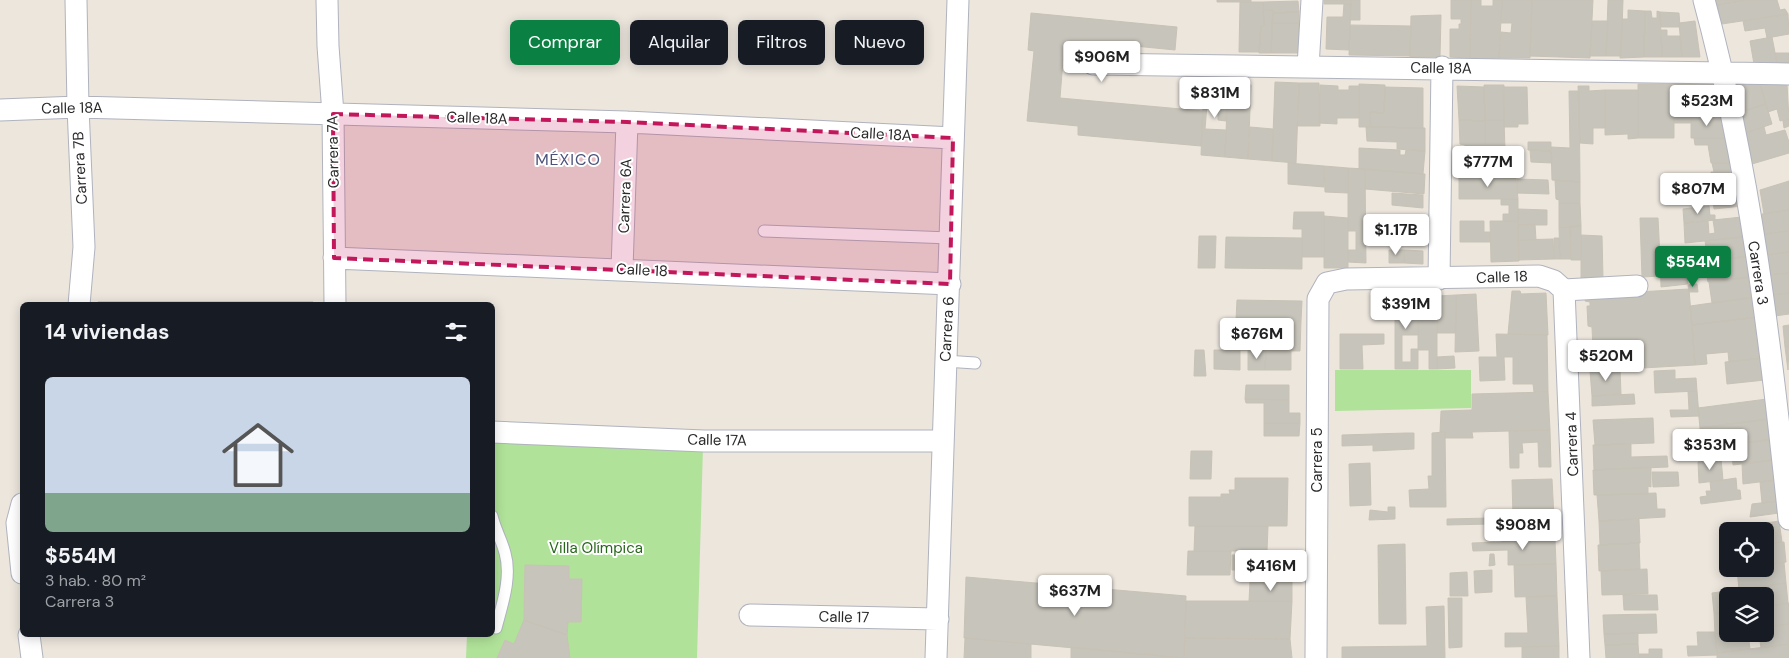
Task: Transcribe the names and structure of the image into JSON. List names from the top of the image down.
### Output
{
  "streets": {
    "street": [
      "Calle 18A",
      "Carrera 7A",
      "Carrera 7B",
      "Carrera 6A",
      "Calle 18",
      "Carrera 3",
      "Carrera 6",
      "Calle 17A",
      "Carrera 4",
      "Carrera 5",
      "Calle 17"
    ]
  },
  "crossings": [
    ["Calle 18A", "Carrera 7A"],
    ["Calle 18A", "Carrera 7B"],
    ["Calle 18A", "Carrera 6A"],
    ["Calle 18A", "Carrera 3"],
    ["Calle 18A", "Carrera 6"],
    ["Carrera 7A", "Calle 18"],
    ["Carrera 6A", "Calle 18"],
    ["Calle 18", "Carrera 6"],
    ["Calle 18", "Carrera 4"],
    ["Calle 18", "Carrera 5"],
    ["Carrera 6", "Calle 17A"],
    ["Carrera 6", "Calle 17"]
  ],
  "districts": ["MÉXICO"],
  "parks": ["Villa Olímpica"],
  "page": {
    "chip": [
      "Comprar",
      "Alquilar",
      "Filtros",
      "Nuevo"
    ],
    "price": [
      "$906M",
      "$831M",
      "$523M",
      "$777M",
      "$807M",
      "$1.17B",
      "$554M",
      "$391M",
      "$676M",
      "$520M",
      "$353M",
      "$908M",
      "$416M",
      "$637M"
    ],
    "heading": "14 viviendas",
    "list": [
      {
        "name": "$554M",
        "note": "3 hab. · 80 m² · Carrera 3"
      }
    ]
  }
}
